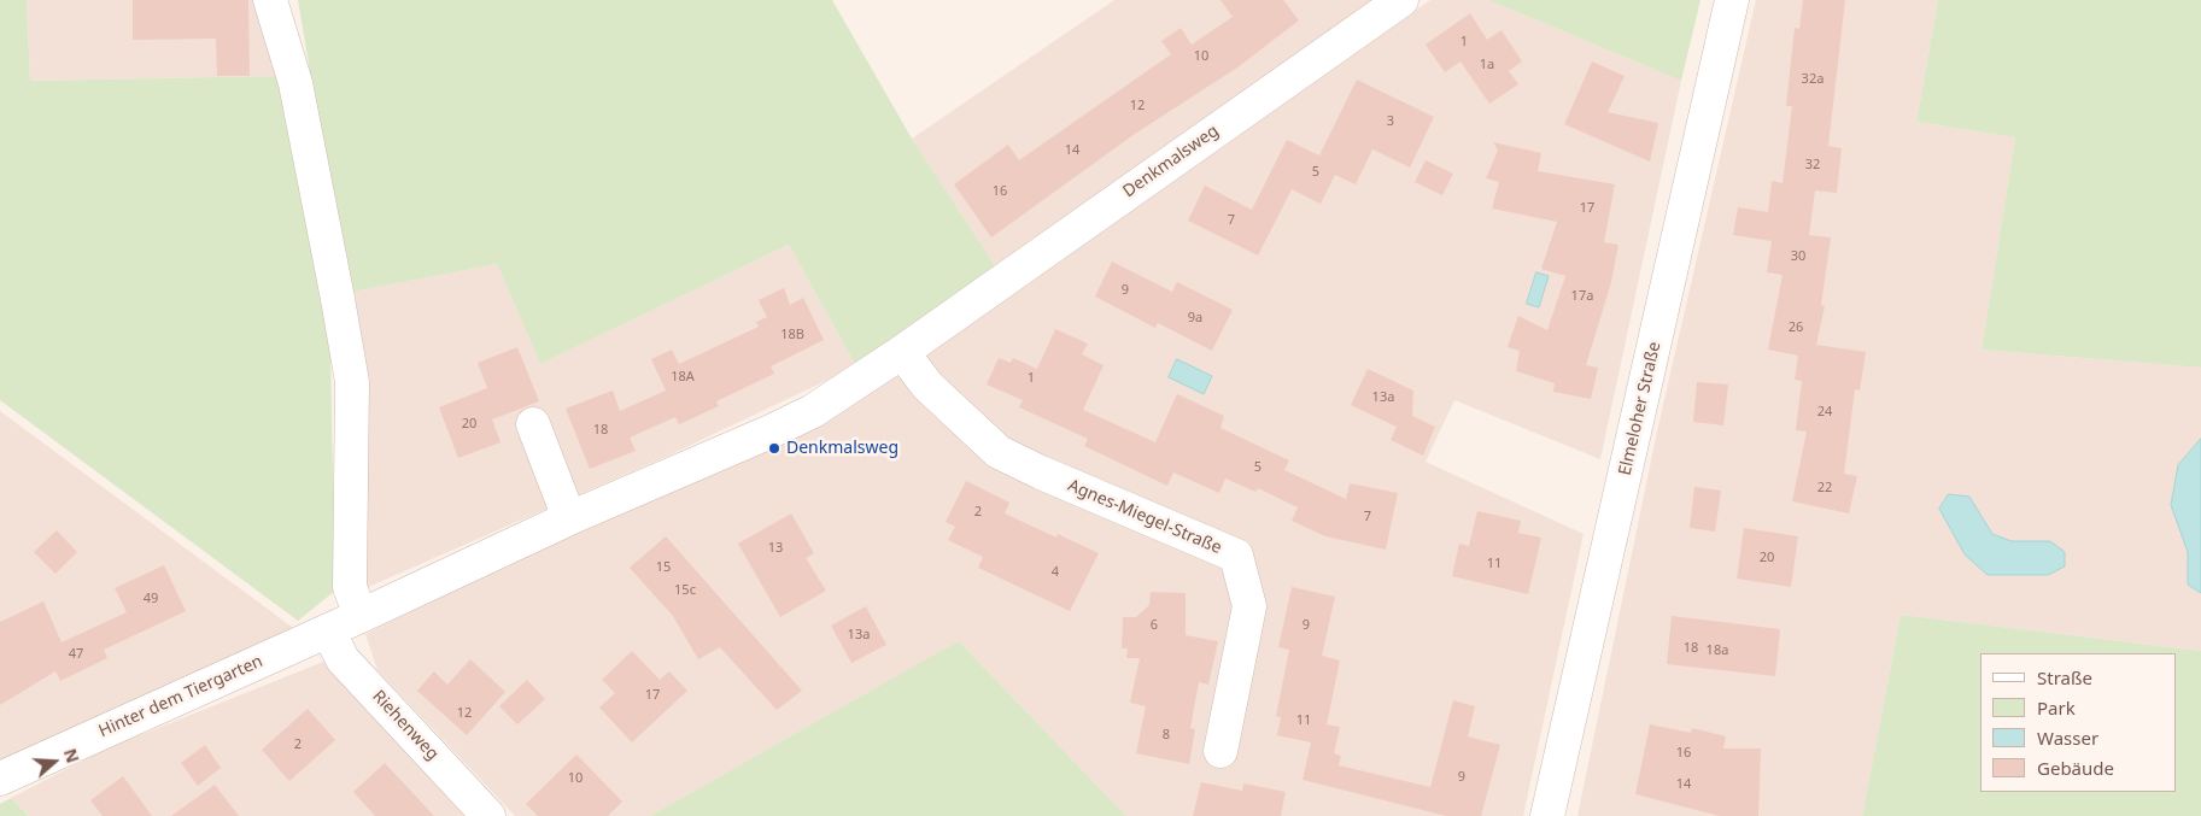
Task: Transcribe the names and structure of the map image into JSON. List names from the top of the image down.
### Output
{
  "streets": {
    "street": [
      "Denkmalsweg",
      "Elmeloher Straße",
      "Agnes-Miegel-Straße",
      "Hinter dem Tiergarten",
      "Riehenweg"
    ]
  },
  "crossings": [
    ["Denkmalsweg", "Agnes-Miegel-Straße"],
    ["Denkmalsweg", "Hinter dem Tiergarten"],
    ["Denkmalsweg", "Riehenweg"],
    ["Hinter dem Tiergarten", "Riehenweg"]
  ],
  "places": ["Denkmalsweg"],
  "house_numbers": [
    "1",
    "10",
    "1a",
    "32a",
    "12",
    "3",
    "14",
    "32",
    "5",
    "16",
    "17",
    "7",
    "30",
    "9",
    "17a",
    "9a",
    "26",
    "18B",
    "18A",
    "1",
    "13a",
    "24",
    "20",
    "18",
    "5",
    "22",
    "2",
    "7",
    "13",
    "20",
    "11",
    "15",
    "4",
    "15c",
    "49",
    "6",
    "9",
    "13a",
    "18",
    "18a",
    "47",
    "17",
    "12",
    "11",
    "8",
    "2",
    "16",
    "9",
    "10",
    "14"
  ],
  "legend": [
    "Straße",
    "Park",
    "Wasser",
    "Gebäude"
  ],
  "north": "right"
}
